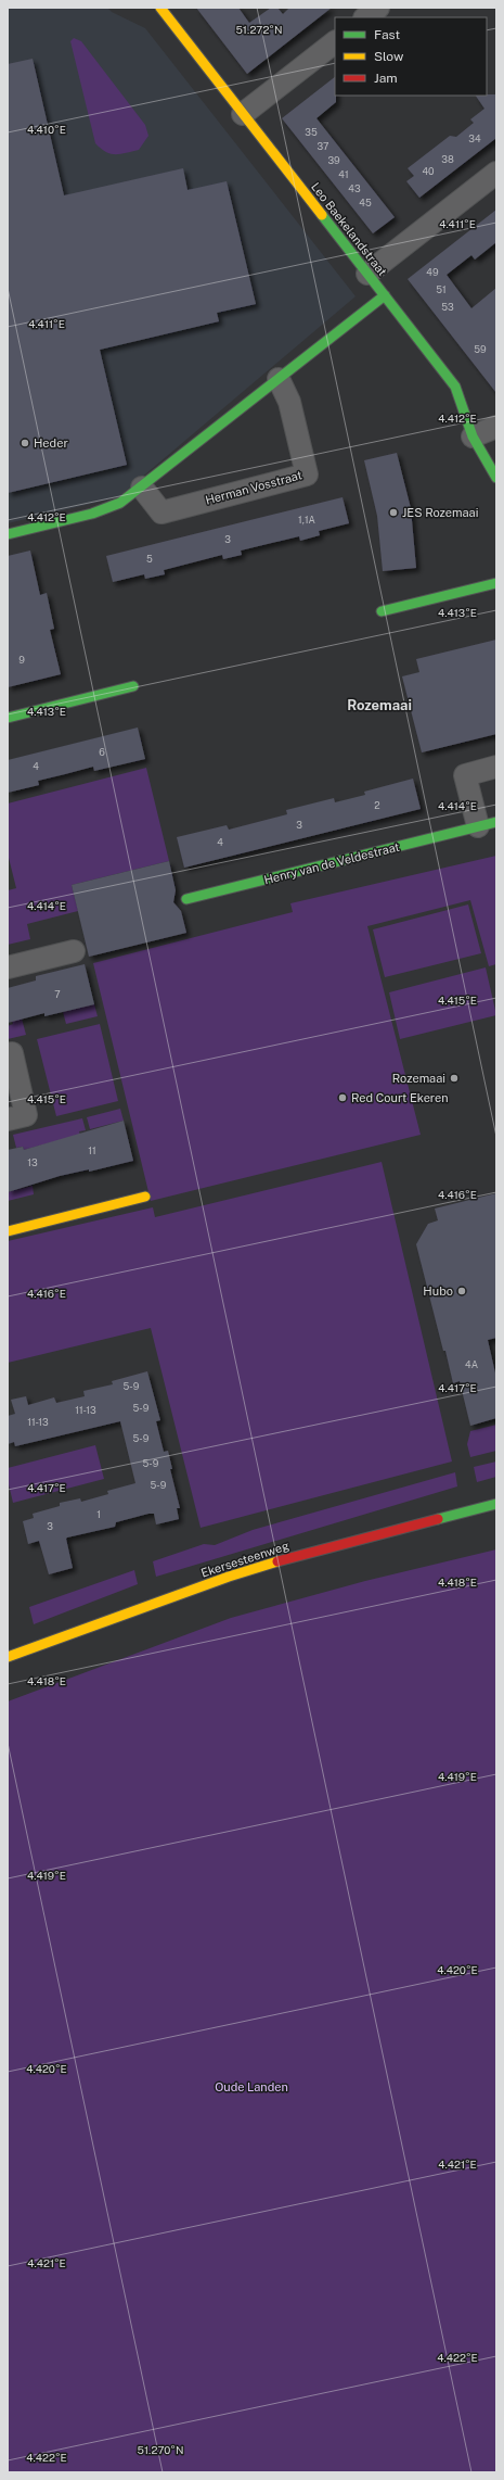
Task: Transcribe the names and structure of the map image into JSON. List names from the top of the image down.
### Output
{
  "streets": {
    "street": [
      "Leo Baekelandstraat",
      "Herman Vosstraat",
      "Henry van de Veldestraat",
      "Ekersesteenweg"
    ]
  },
  "districts": ["Rozemaai"],
  "parks": ["Oude Landen"],
  "places": [
    "Heder",
    "JES Rozemaai",
    "Rozemaai",
    "Red Court Ekeren",
    "Hubo"
  ],
  "house_numbers": [
    "35",
    "34",
    "37",
    "38",
    "39",
    "40",
    "41",
    "43",
    "45",
    "49",
    "51",
    "53",
    "59",
    "1,1A",
    "3",
    "5",
    "9",
    "6",
    "4",
    "2",
    "3",
    "4",
    "7",
    "11",
    "13",
    "4A",
    "5-9",
    "5-9",
    "11-13",
    "11-13",
    "5-9",
    "5-9",
    "5-9",
    "1",
    "3"
  ],
  "legend": ["Fast", "Slow", "Jam"],
  "coordinates": [
    "51.272°N",
    "4.410°E",
    "4.411°E",
    "4.412°E",
    "4.413°E",
    "4.414°E",
    "4.415°E",
    "4.416°E",
    "4.417°E",
    "4.418°E",
    "4.419°E",
    "4.420°E",
    "4.421°E",
    "4.422°E",
    "51.270°N"
  ]
}
